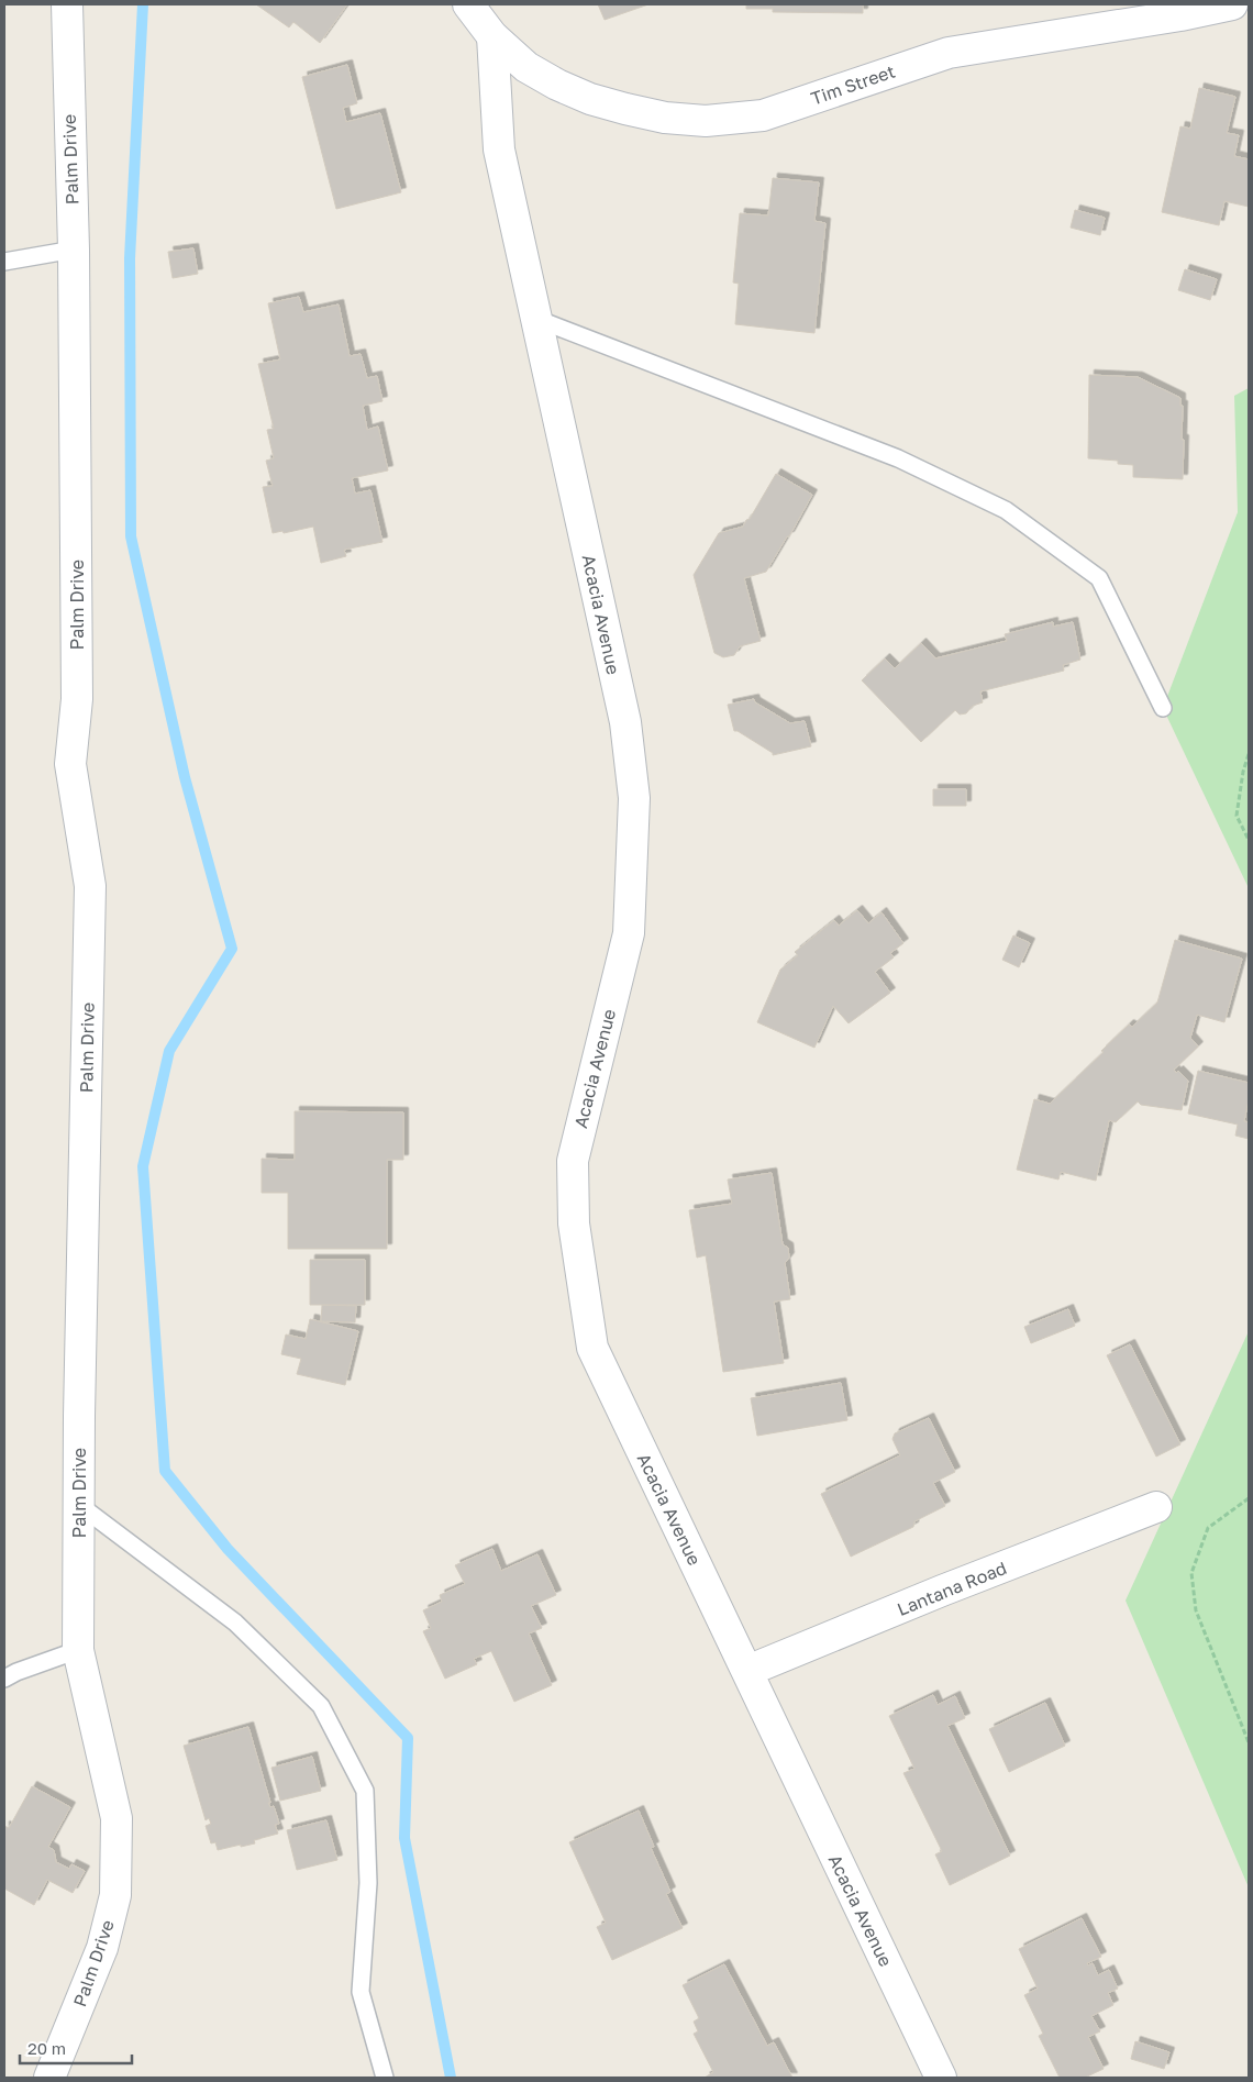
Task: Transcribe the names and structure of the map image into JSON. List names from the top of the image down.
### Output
{
  "streets": {
    "street": [
      "Tim Street",
      "Palm Drive",
      "Acacia Avenue",
      "Lantana Road"
    ]
  },
  "crossings": [
    ["Tim Street", "Acacia Avenue"],
    ["Acacia Avenue", "Lantana Road"]
  ],
  "scale_bar": "20 m"
}
